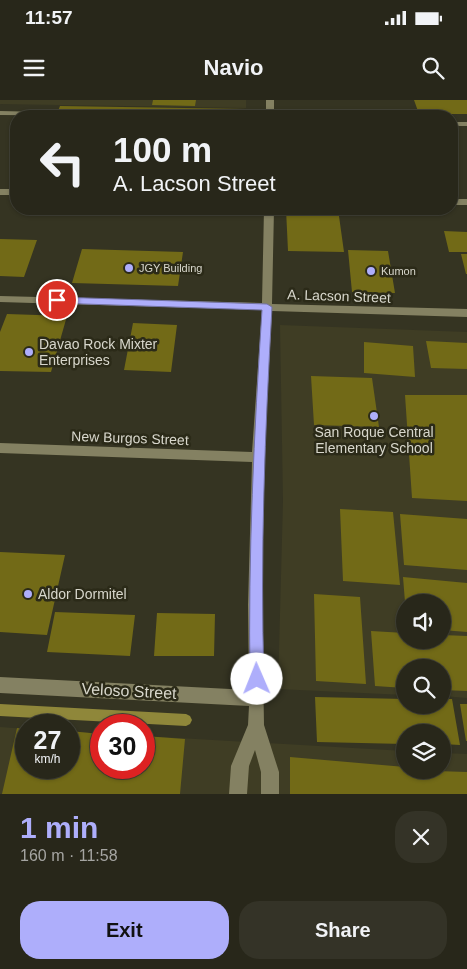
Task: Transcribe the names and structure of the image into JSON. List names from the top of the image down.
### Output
{
  "streets": {
    "street": ["A. Lacson Street", "New Burgos Street", "Veloso Street"]
  },
  "places": [
    "JGY Building",
    "Kumon",
    "Davao Rock Mixter Enterprises",
    "San Roque Central Elementary School",
    "Aldor Dormitel"
  ],
  "page": {
    "status": "11:57",
    "header": "Navio",
    "turn": ["100 m", "A. Lacson Street"],
    "speed": "27 km/h",
    "limit": "30",
    "heading": ["1 min", "160 m · 11:58"],
    "buttons": ["Exit", "Share"]
  }
}
